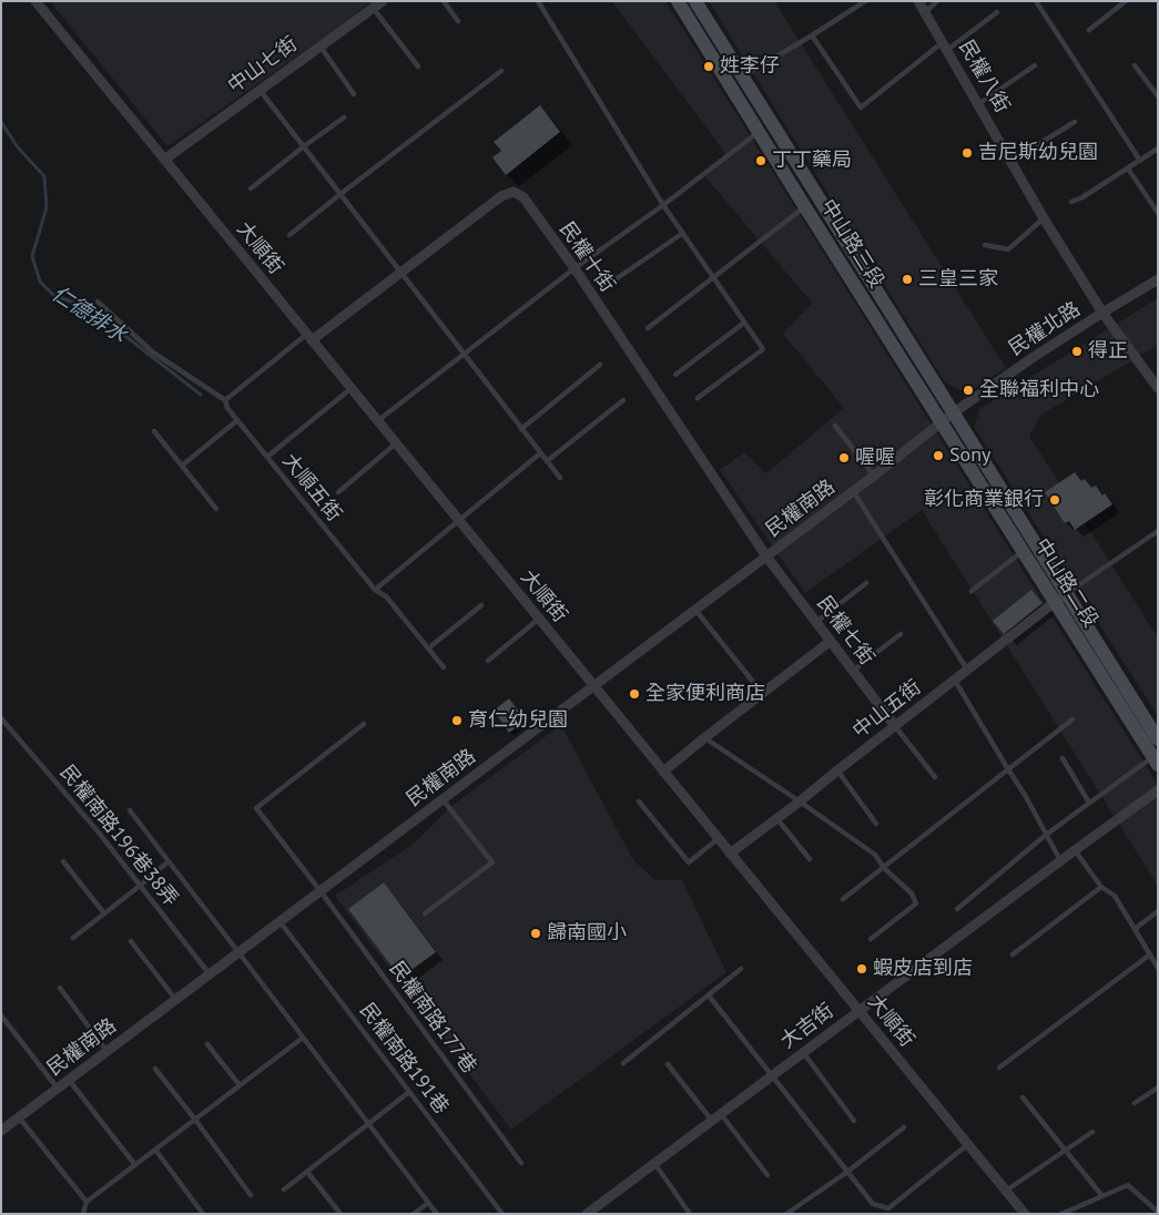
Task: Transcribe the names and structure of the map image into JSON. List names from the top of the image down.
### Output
{
  "streets": {
    "main road": ["中山路三段", "中山路二段"],
    "street": [
      "中山七街",
      "民權八街",
      "大順街",
      "民權十街",
      "民權北路",
      "民權南路",
      "民權七街",
      "中山五街",
      "大吉街"
    ],
    "lane": [
      "大順五街",
      "民權南路196巷38弄",
      "民權南路177巷",
      "民權南路191巷"
    ]
  },
  "crossings": [
    ["中山七街", "大順街"],
    ["民權八街", "民權北路"],
    ["中山路三段", "民權北路"],
    ["中山路三段", "民權南路"],
    ["中山路三段", "中山路二段"],
    ["大順街", "民權十街"],
    ["大順街", "民權南路"],
    ["大順街", "中山五街"],
    ["大順街", "大吉街"],
    ["民權十街", "民權南路"],
    ["民權十街", "民權七街"],
    ["民權北路", "民權南路"],
    ["民權北路", "中山路二段"],
    ["民權南路", "中山路二段"],
    ["民權南路", "民權七街"],
    ["民權南路", "民權南路196巷38弄"],
    ["民權南路", "民權南路177巷"],
    ["民權南路", "民權南路191巷"],
    ["中山路二段", "中山五街"],
    ["民權七街", "中山五街"]
  ],
  "water": ["仁德排水"],
  "places": [
    "姓李仔",
    "吉尼斯幼兒園",
    "丁丁藥局",
    "三皇三家",
    "得正",
    "全聯福利中心",
    "Sony",
    "喔喔",
    "彰化商業銀行",
    "全家便利商店",
    "育仁幼兒園",
    "歸南國小",
    "蝦皮店到店"
  ]
}
